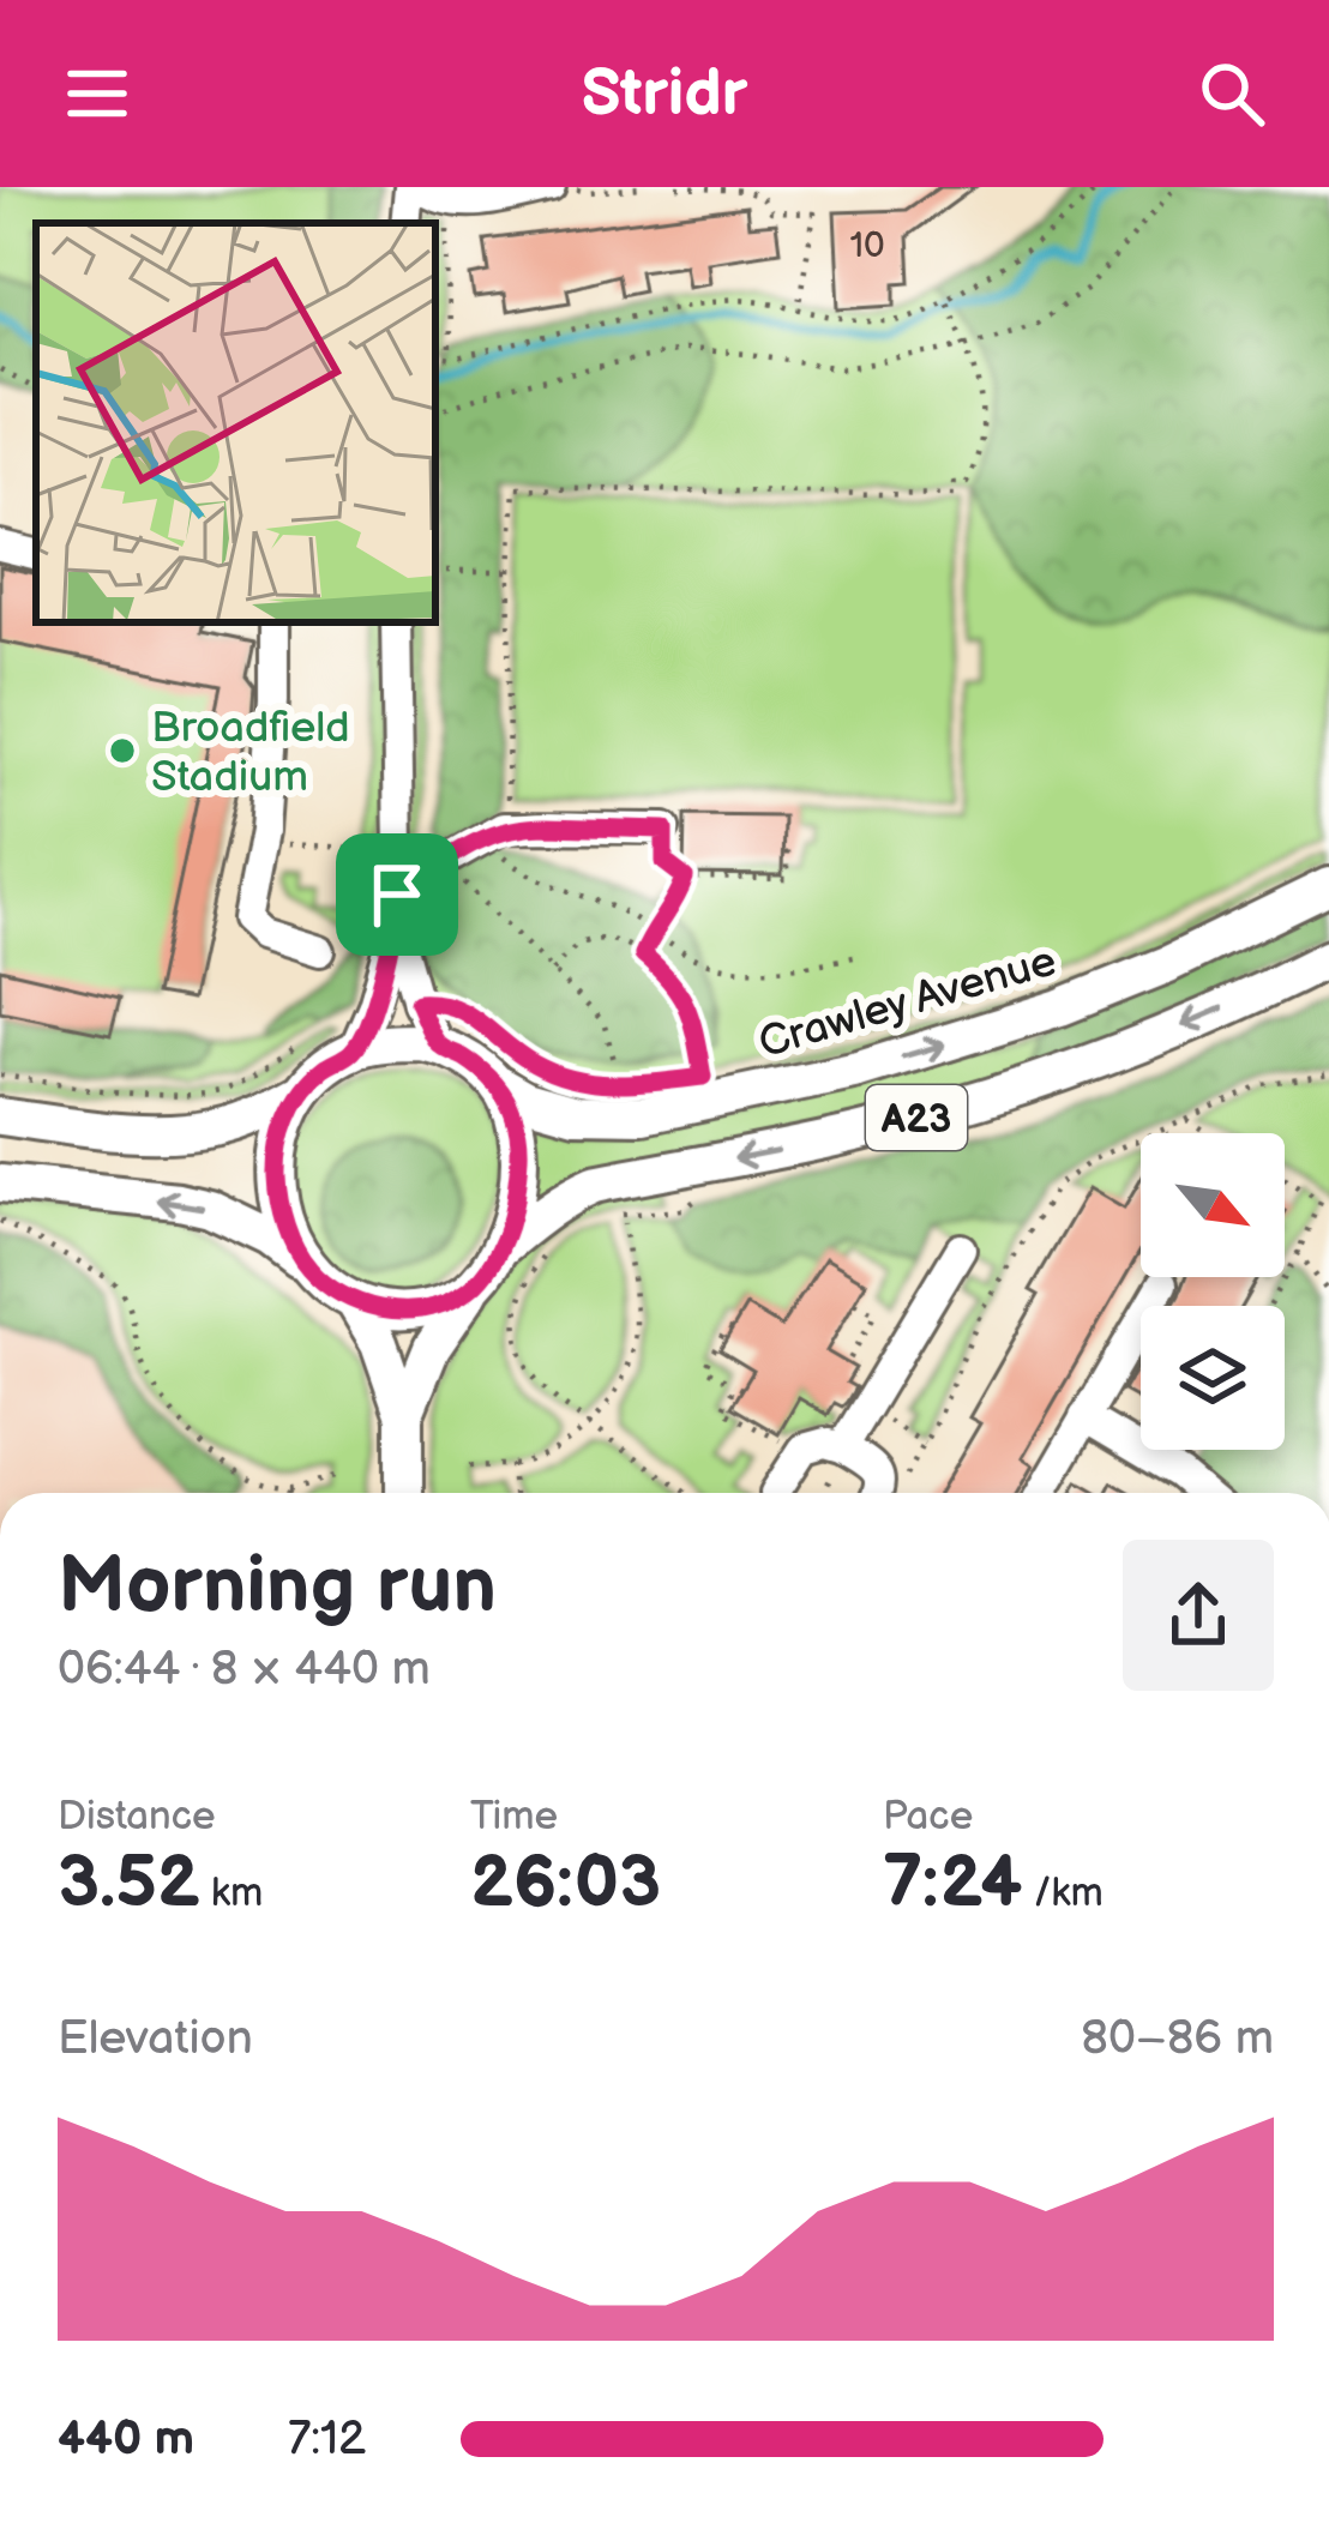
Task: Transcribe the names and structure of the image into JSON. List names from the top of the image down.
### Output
{
  "streets": {
    "main road": ["Crawley Avenue", "A23"]
  },
  "crossings": [
    ["Crawley Avenue", "A23"]
  ],
  "places": ["Broadfield Stadium"],
  "house_numbers": ["10"],
  "north": "bottom right",
  "page": {
    "header": "Stridr",
    "heading": ["Morning run", "06:44 · 8 × 440 m"],
    "stats": [
      ["Distance", "3.52 km"],
      ["Time", "26:03"],
      ["Pace", "7:24 /km"]
    ],
    "chart": ["Elevation", "80–86 m"],
    "list": [
      {
        "name": "440 m",
        "note": "7:12"
      }
    ]
  }
}
